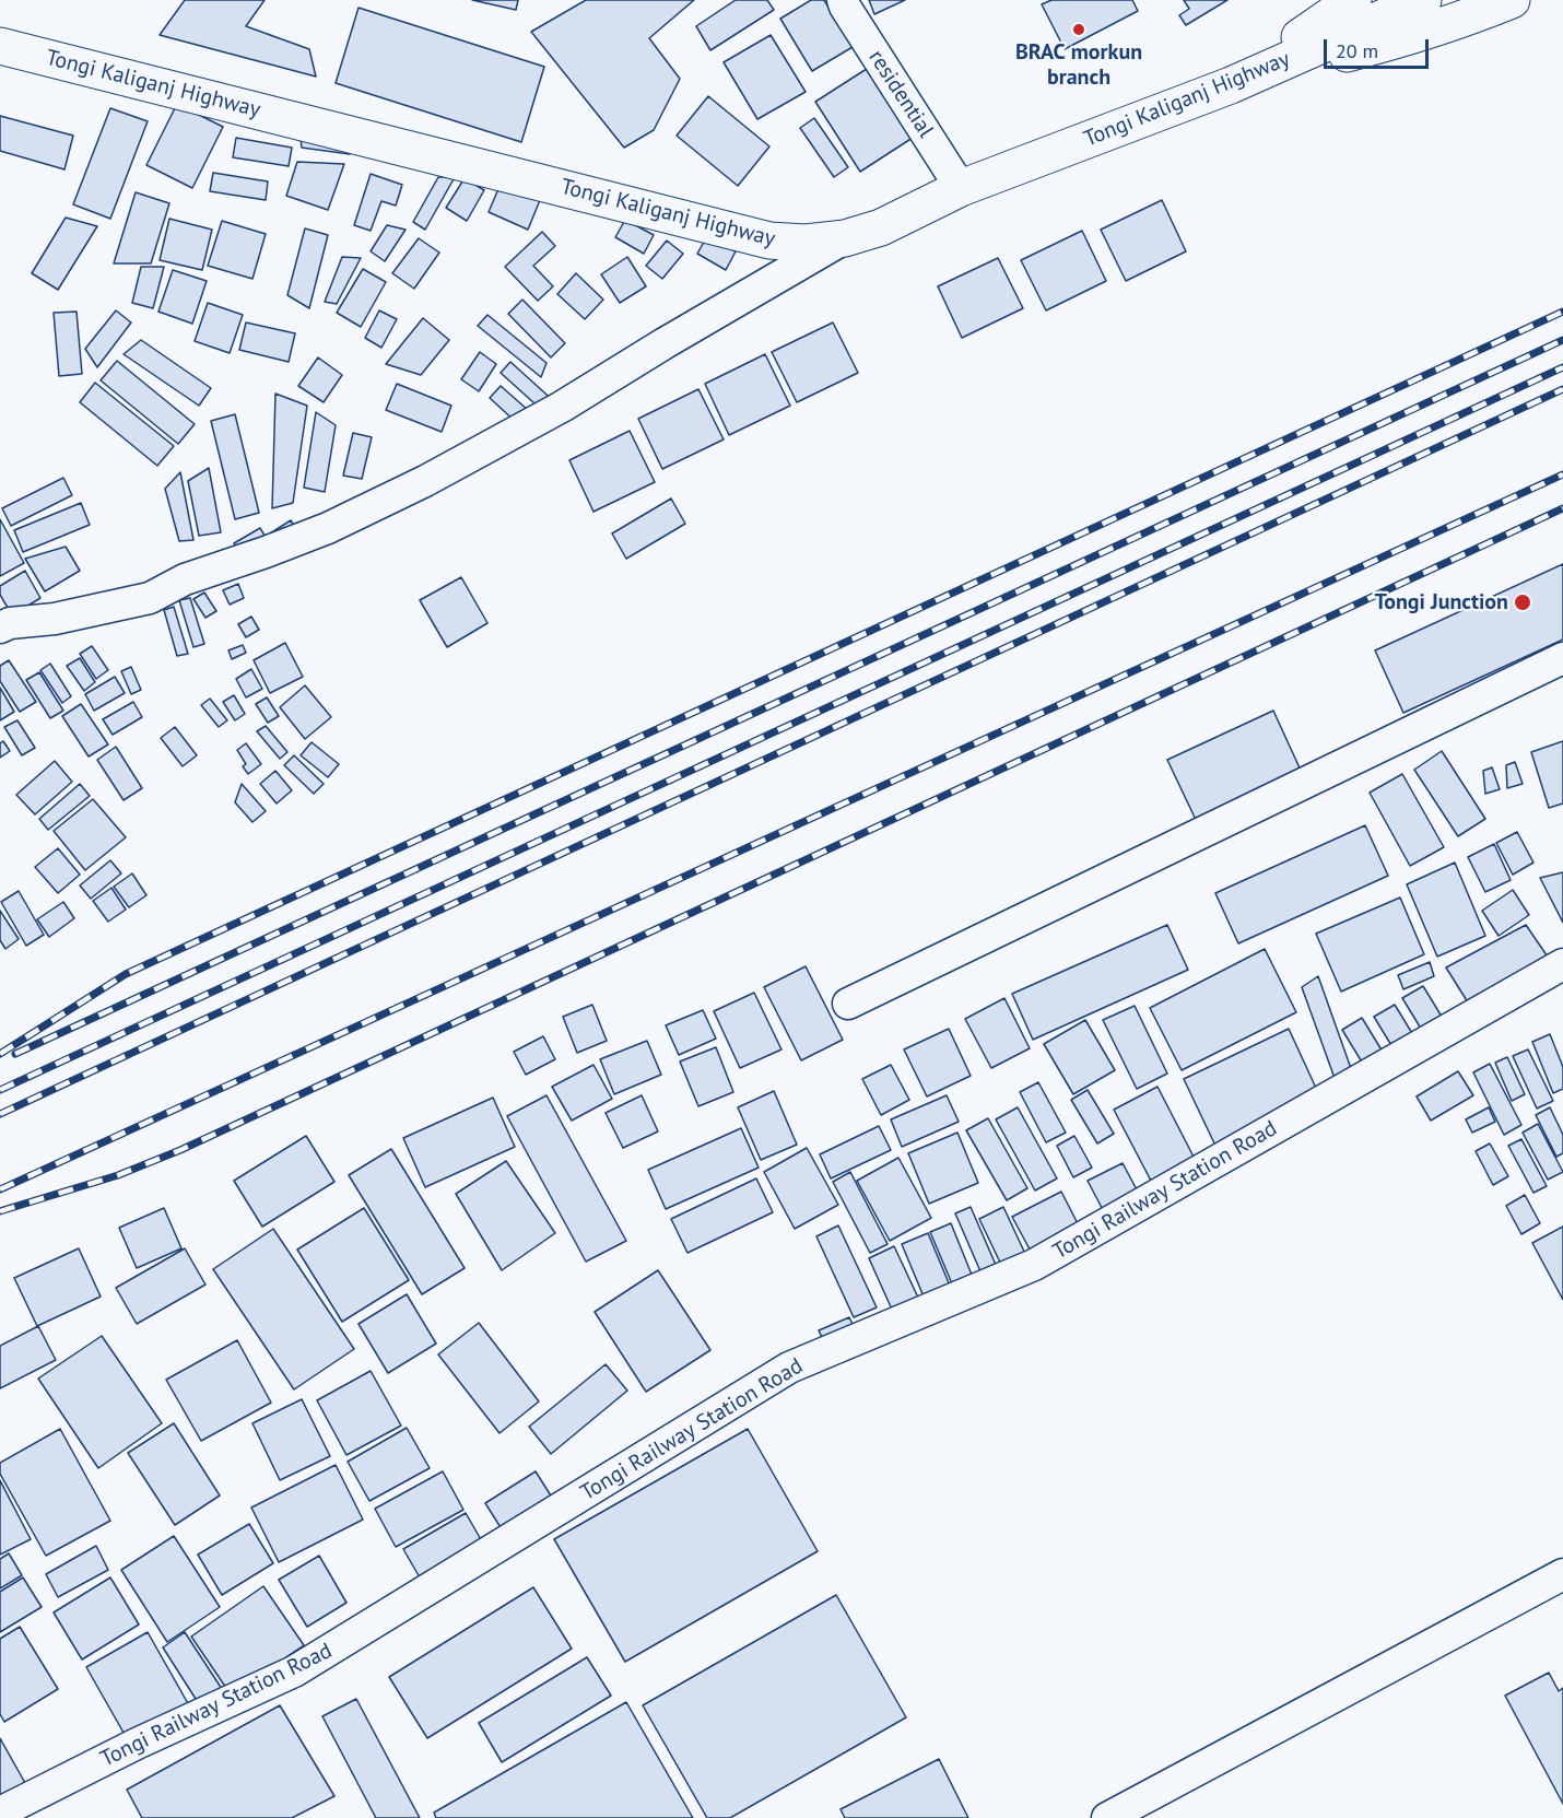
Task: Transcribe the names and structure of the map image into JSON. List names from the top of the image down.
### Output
{
  "streets": {
    "main road": ["Tongi Kaliganj Highway"],
    "street": ["residential", "Tongi Railway Station Road"]
  },
  "crossings": [
    ["Tongi Kaliganj Highway", "residential"]
  ],
  "places": ["BRAC morkun branch", "Tongi Junction"],
  "scale_bar": "20 m"
}
